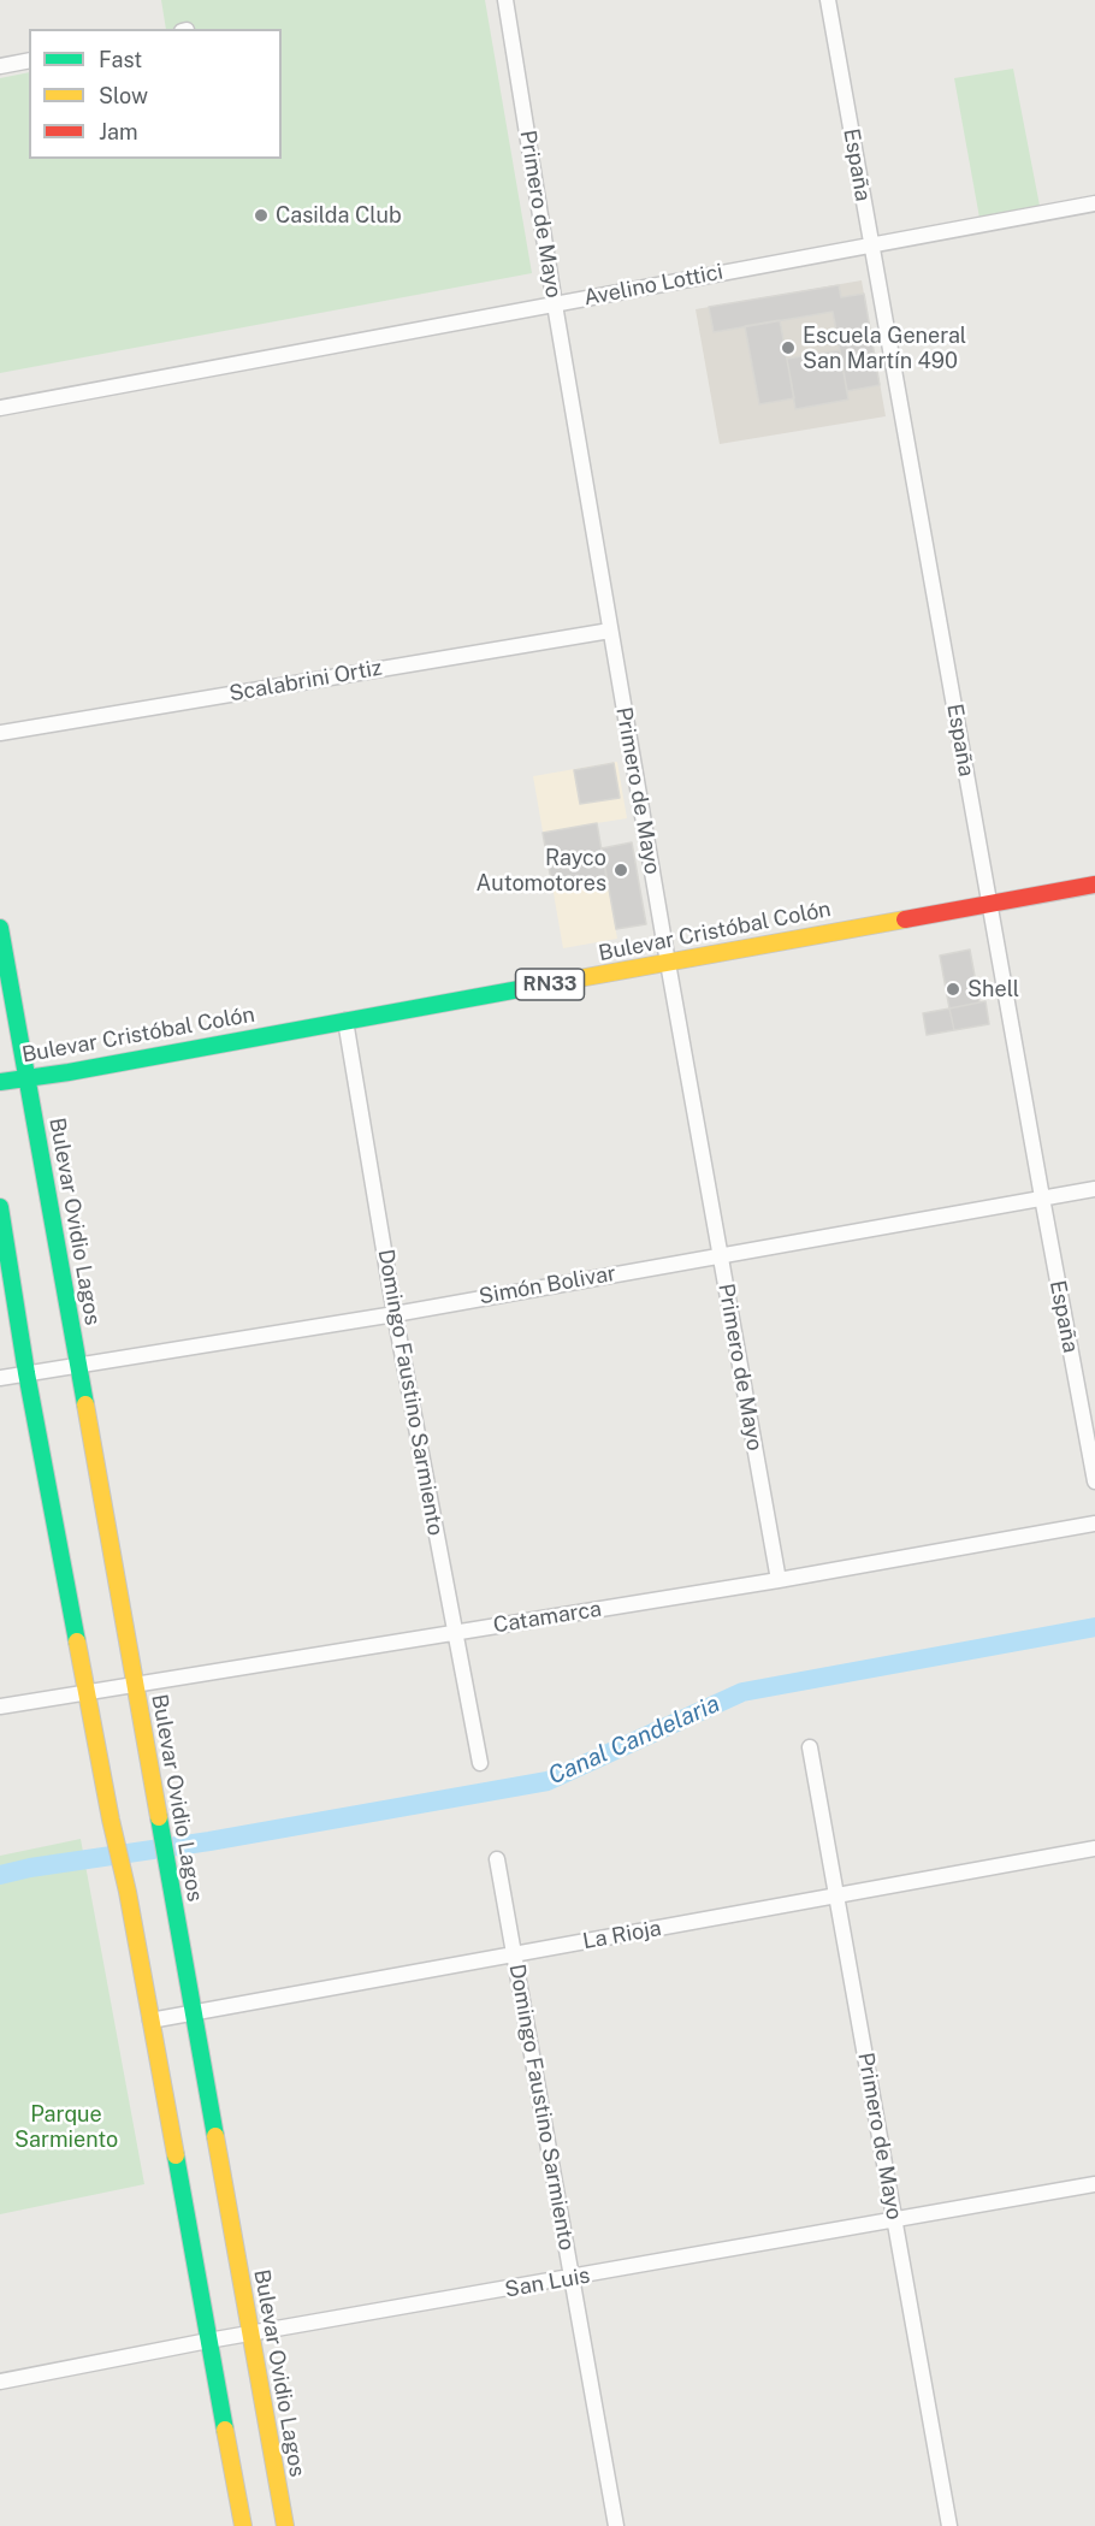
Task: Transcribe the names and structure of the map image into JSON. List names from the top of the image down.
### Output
{
  "streets": {
    "main road": ["Bulevar Cristóbal Colón", "RN33", "Bulevar Ovidio Lagos"],
    "street": [
      "España",
      "Primero de Mayo",
      "Avelino Lottici",
      "Scalabrini Ortiz",
      "Simón Bolivar",
      "Domingo Faustino Sarmiento",
      "Catamarca",
      "La Rioja",
      "San Luis"
    ]
  },
  "crossings": [
    ["España", "Avelino Lottici"],
    ["España", "Bulevar Cristóbal Colón"],
    ["España", "Simón Bolivar"],
    ["Primero de Mayo", "Avelino Lottici"],
    ["Primero de Mayo", "Scalabrini Ortiz"],
    ["Primero de Mayo", "Bulevar Cristóbal Colón"],
    ["Primero de Mayo", "Simón Bolivar"],
    ["Primero de Mayo", "Catamarca"],
    ["Primero de Mayo", "La Rioja"],
    ["Primero de Mayo", "San Luis"],
    ["Bulevar Cristóbal Colón", "Bulevar Ovidio Lagos"],
    ["Bulevar Cristóbal Colón", "Domingo Faustino Sarmiento"],
    ["Bulevar Ovidio Lagos", "Simón Bolivar"],
    ["Bulevar Ovidio Lagos", "Catamarca"],
    ["Bulevar Ovidio Lagos", "La Rioja"],
    ["Bulevar Ovidio Lagos", "San Luis"],
    ["Simón Bolivar", "Domingo Faustino Sarmiento"],
    ["Domingo Faustino Sarmiento", "Catamarca"],
    ["Domingo Faustino Sarmiento", "La Rioja"],
    ["Domingo Faustino Sarmiento", "San Luis"]
  ],
  "water": ["Canal Candelaria"],
  "parks": ["Parque Sarmiento"],
  "places": [
    "Casilda Club",
    "Escuela General San Martín 490",
    "Rayco Automotores",
    "Shell"
  ],
  "legend": ["Fast", "Slow", "Jam"]
}
